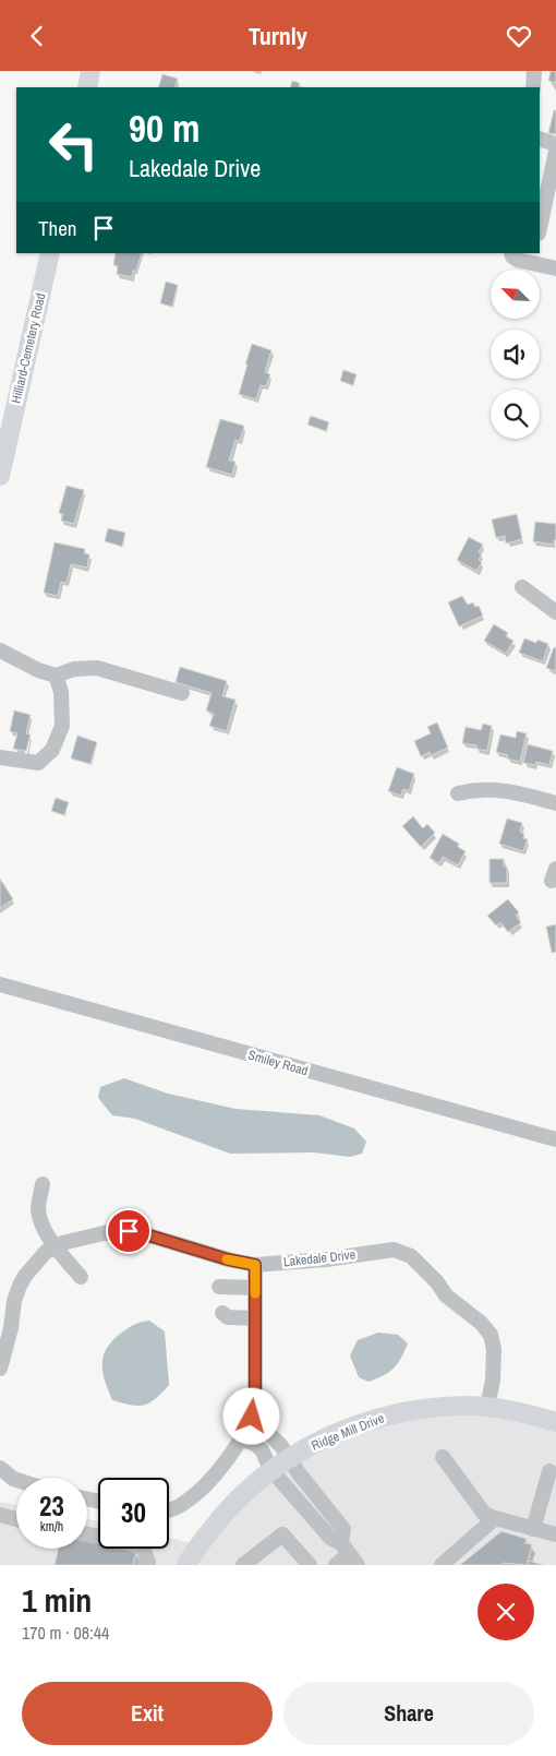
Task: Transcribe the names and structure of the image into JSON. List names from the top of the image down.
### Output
{
  "streets": {
    "main road": ["Hilliard-Cemetery Road", "Ridge Mill Drive"],
    "street": ["Smiley Road", "Lakedale Drive"]
  },
  "crossings": [
    ["Lakedale Drive", "Ridge Mill Drive"]
  ],
  "north": "top left",
  "page": {
    "header": "Turnly",
    "turn": ["90 m", "Lakedale Drive"],
    "then": "Then",
    "speed": "23 km/h",
    "limit": "30",
    "heading": ["1 min", "170 m · 08:44"],
    "buttons": ["Exit", "Share"]
  }
}
